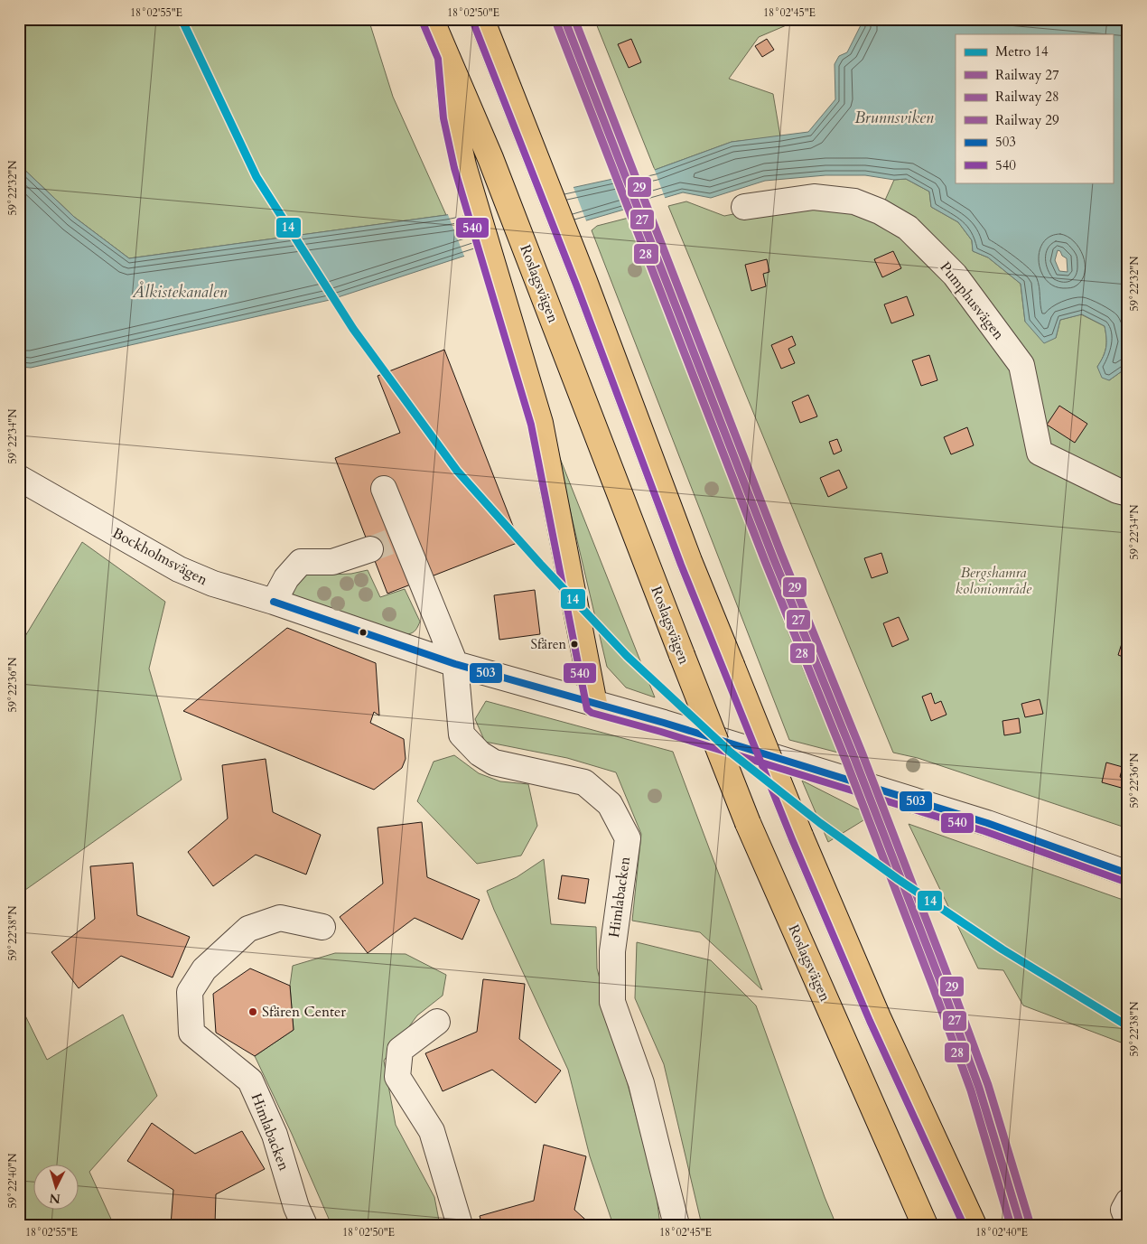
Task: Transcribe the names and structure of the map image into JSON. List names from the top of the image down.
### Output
{
  "streets": {
    "main road": ["Roslagsvägen"],
    "street": ["Pumphusvägen", "Bockholmsvägen", "Himlabacken"]
  },
  "crossings": [
    ["Bockholmsvägen", "Himlabacken"]
  ],
  "water": ["Brunnsviken", "Ålkistekanalen"],
  "parks": ["Bergshamra koloniområde"],
  "places": ["Sfären", "Sfären Center"],
  "lines": [
    "metro line 14",
    "rail line 27",
    "rail line 29",
    "rail line 28",
    "transit line 540",
    "transit line 503"
  ],
  "legend": [
    "Metro 14",
    "Railway 27",
    "Railway 28",
    "Railway 29",
    "503",
    "540"
  ],
  "north": "bottom",
  "coordinates": [
    "18°02'55\"E",
    "18°02'50\"E",
    "18°02'45\"E",
    "59°22'32\"N",
    "59°22'34\"N",
    "59°22'36\"N",
    "59°22'38\"N",
    "59°22'40\"N",
    "18°02'40\"E"
  ]
}
